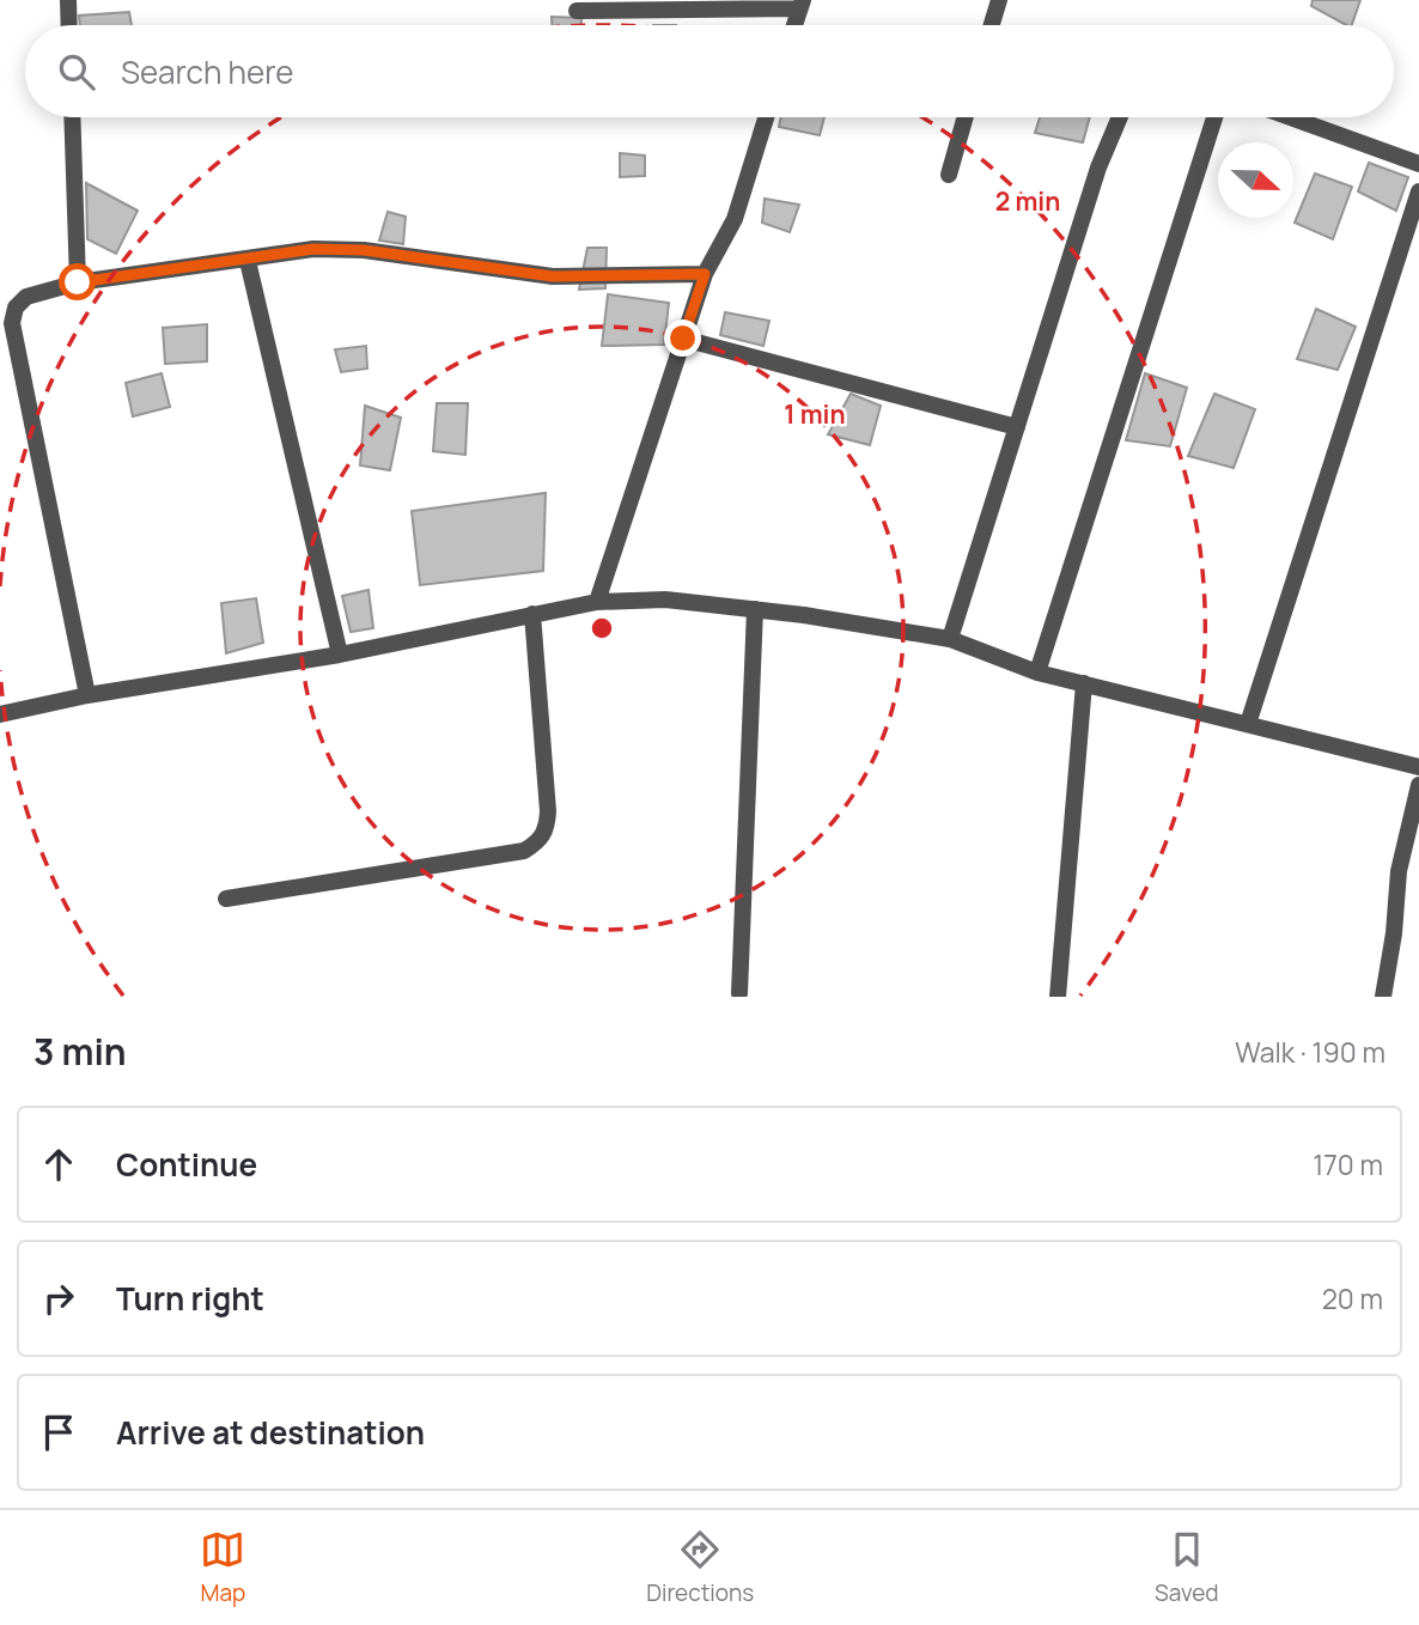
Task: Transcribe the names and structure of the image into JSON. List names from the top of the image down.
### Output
{
  "north": "right",
  "page": {
    "search": "Search here",
    "heading": ["3 min", "Walk · 190 m"],
    "list": [
      ["Continue", "170 m"],
      ["Turn right", "20 m"],
      "Arrive at destination"
    ],
    "nav": ["Map", "Directions", "Saved"]
  },
  "rings": ["2 min", "1 min"]
}
